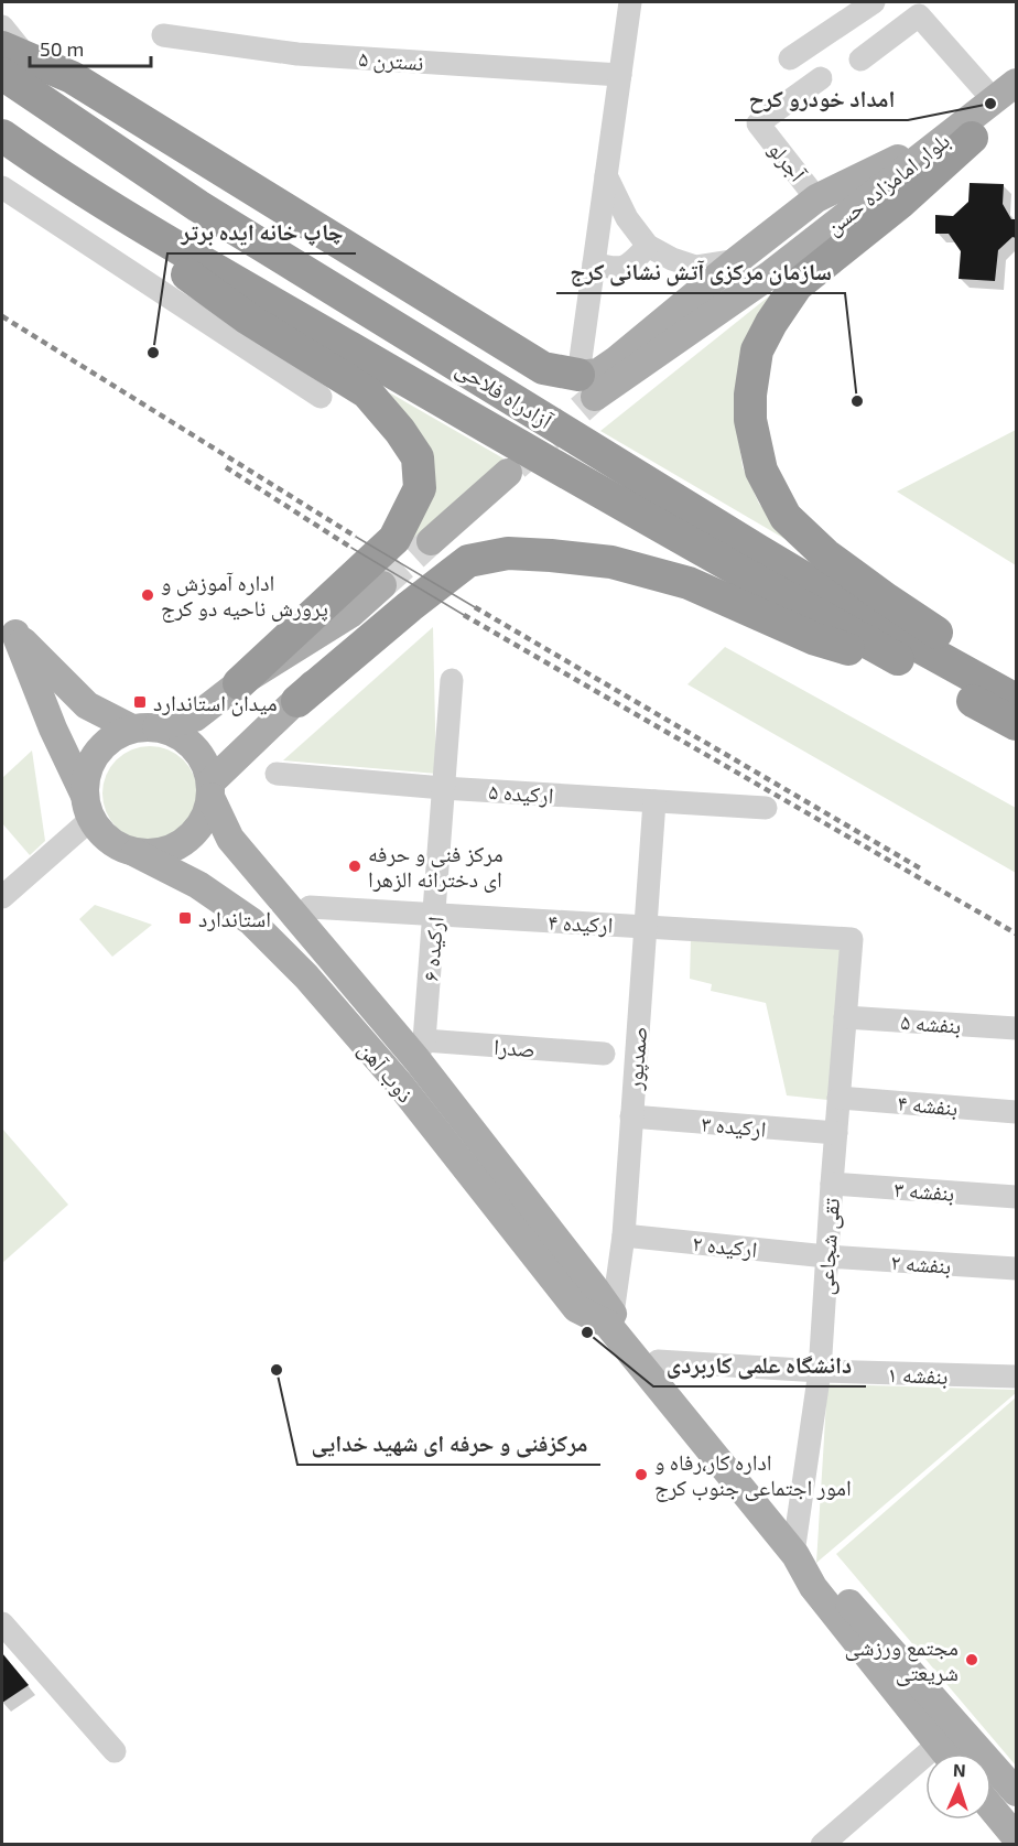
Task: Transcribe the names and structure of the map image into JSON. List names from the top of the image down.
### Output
{
  "streets": {
    "highway": ["آزادراه فلاحی"],
    "main road": ["بلوار امامزاده حسن", "ذوب آهن"],
    "street": [
      "نسترن ۵",
      "آجرلو",
      "ارکیده ۵",
      "ارکیده ۴",
      "ارکیده ۶",
      "بنفشه ۵",
      "صدرا",
      "صمدپور",
      "بنفشه ۴",
      "ارکیده ۳",
      "بنفشه ۳",
      "ارکیده ۲",
      "تقی شجاعی",
      "بنفشه ۲",
      "بنفشه ۱"
    ]
  },
  "crossings": [
    ["ارکیده ۵", "ارکیده ۶"],
    ["ارکیده ۵", "صمدپور"],
    ["ارکیده ۴", "ارکیده ۶"],
    ["ارکیده ۴", "صمدپور"],
    ["ارکیده ۴", "تقی شجاعی"],
    ["ارکیده ۶", "صدرا"],
    ["ارکیده ۶", "ذوب آهن"],
    ["بنفشه ۵", "تقی شجاعی"],
    ["صدرا", "ذوب آهن"],
    ["صمدپور", "ذوب آهن"],
    ["صمدپور", "ارکیده ۳"],
    ["صمدپور", "ارکیده ۲"],
    ["ذوب آهن", "تقی شجاعی"],
    ["بنفشه ۴", "تقی شجاعی"],
    ["ارکیده ۳", "تقی شجاعی"],
    ["بنفشه ۳", "تقی شجاعی"],
    ["ارکیده ۲", "تقی شجاعی"],
    ["ارکیده ۲", "بنفشه ۲"],
    ["تقی شجاعی", "بنفشه ۲"],
    ["تقی شجاعی", "بنفشه ۱"]
  ],
  "places": {
    "other": [
      "امداد خودرو کرح",
      "چاپ خانه ایده برتر",
      "سازمان مرکزی آتش نشانی کرج",
      "اداره آموزش و پرورش ناحیه دو کرج",
      "مرکز فنی و حرفه ای دخترانه الزهرا",
      "دانشگاه علمی کاربردی",
      "مرکزفنی و حرفه ای شهید خدایی",
      "اداره کار،رفاه و امور اجتماعی جنوب کرج",
      "مجتمع ورزشی شریعتی"
    ],
    "transit": ["میدان استاندارد", "استاندارد"]
  },
  "scale_bar": "50 m",
  "north": "top"
}
